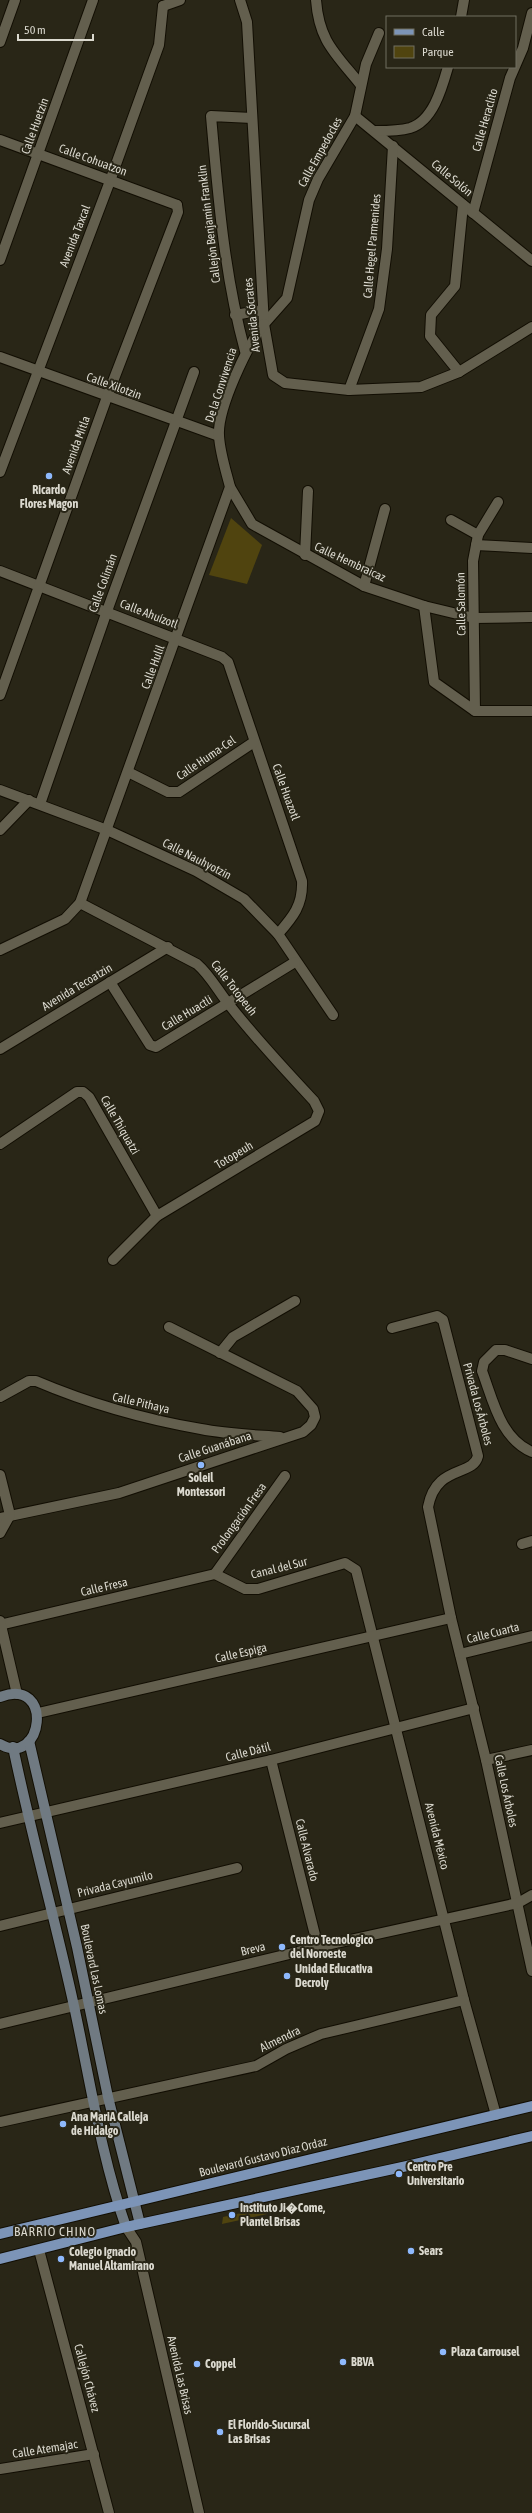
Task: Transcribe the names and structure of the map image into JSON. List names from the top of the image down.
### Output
{
  "streets": {
    "main road": ["Boulevard Las Lomas", "Boulevard Gustavo Díaz Ordaz"],
    "street": [
      "Calle Heraclito",
      "Calle Huetzin",
      "Calle Empedocles",
      "Calle Cohuatzon",
      "Calle Solón",
      "Callejón Benjamín Franklin",
      "Avenida Taxcal",
      "Calle Hegel Parmenides",
      "Avenida Sócrates",
      "De la Convivencia",
      "Calle Xilotzin",
      "Avenida Mitla",
      "Calle Hembraicaz",
      "Calle Colimán",
      "Calle Salomón",
      "Calle Ahuízotl",
      "Calle Hulil",
      "Calle Huma-Cel",
      "Calle Huazotl",
      "Calle Nauhyotzin",
      "Avenida Tecoatzin",
      "Calle Totopeuh",
      "Calle Huactli",
      "Calle Thiquatzi",
      "Totopeuh",
      "Calle Pithaya",
      "Privada Los Árboles",
      "Calle Guanábana",
      "Prolongación Fresa",
      "Canal del Sur",
      "Calle Fresa",
      "Calle Cuarta",
      "Calle Espiga",
      "Calle Dátil",
      "Calle Los Árboles",
      "Avenida México",
      "Calle Alvarado",
      "Privada Cayumilo",
      "Breva",
      "Almendra",
      "Avenida Las Brisas",
      "Callejón Chávez",
      "Calle Atemajac"
    ]
  },
  "crossings": [
    ["Calle Heraclito", "Calle Solón"],
    ["Calle Huetzin", "Calle Cohuatzon"],
    ["Calle Empedocles", "Calle Solón"],
    ["Calle Empedocles", "Avenida Sócrates"],
    ["Calle Empedocles", "De la Convivencia"],
    ["Calle Cohuatzon", "Avenida Taxcal"],
    ["Calle Cohuatzon", "Avenida Mitla"],
    ["Calle Solón", "Calle Hegel Parmenides"],
    ["Callejón Benjamín Franklin", "Avenida Sócrates"],
    ["Callejón Benjamín Franklin", "De la Convivencia"],
    ["Avenida Taxcal", "Calle Xilotzin"],
    ["Calle Hegel Parmenides", "Avenida Sócrates"],
    ["Avenida Sócrates", "De la Convivencia"],
    ["De la Convivencia", "Calle Xilotzin"],
    ["Calle Xilotzin", "Avenida Mitla"],
    ["Calle Xilotzin", "Calle Colimán"],
    ["Avenida Mitla", "Calle Ahuízotl"],
    ["Calle Hembraicaz", "Calle Salomón"],
    ["Calle Hembraicaz", "Calle Hulil"],
    ["Calle Colimán", "Calle Ahuízotl"],
    ["Calle Colimán", "Calle Nauhyotzin"],
    ["Calle Ahuízotl", "Calle Hulil"],
    ["Calle Ahuízotl", "Calle Huazotl"],
    ["Calle Hulil", "Calle Huma-Cel"],
    ["Calle Hulil", "Calle Nauhyotzin"],
    ["Calle Hulil", "Calle Totopeuh"],
    ["Calle Huma-Cel", "Calle Huazotl"],
    ["Calle Huazotl", "Calle Nauhyotzin"],
    ["Calle Nauhyotzin", "Calle Huactli"],
    ["Avenida Tecoatzin", "Calle Totopeuh"],
    ["Avenida Tecoatzin", "Calle Huactli"],
    ["Calle Totopeuh", "Calle Huactli"],
    ["Calle Totopeuh", "Totopeuh"],
    ["Calle Thiquatzi", "Totopeuh"],
    ["Calle Pithaya", "Calle Guanábana"],
    ["Privada Los Árboles", "Calle Espiga"],
    ["Privada Los Árboles", "Calle Los Árboles"],
    ["Prolongación Fresa", "Canal del Sur"],
    ["Prolongación Fresa", "Calle Fresa"],
    ["Canal del Sur", "Calle Fresa"],
    ["Canal del Sur", "Avenida México"],
    ["Calle Cuarta", "Calle Los Árboles"],
    ["Calle Espiga", "Calle Los Árboles"],
    ["Calle Espiga", "Avenida México"],
    ["Calle Dátil", "Calle Los Árboles"],
    ["Calle Dátil", "Avenida México"],
    ["Calle Dátil", "Calle Alvarado"],
    ["Calle Dátil", "Boulevard Las Lomas"],
    ["Calle Los Árboles", "Breva"],
    ["Avenida México", "Breva"],
    ["Avenida México", "Almendra"],
    ["Avenida México", "Boulevard Gustavo Díaz Ordaz"],
    ["Calle Alvarado", "Breva"],
    ["Privada Cayumilo", "Boulevard Las Lomas"],
    ["Breva", "Boulevard Las Lomas"],
    ["Boulevard Las Lomas", "Almendra"],
    ["Boulevard Las Lomas", "Boulevard Gustavo Díaz Ordaz"],
    ["Boulevard Las Lomas", "Avenida Las Brisas"],
    ["Callejón Chávez", "Calle Atemajac"]
  ],
  "districts": ["BARRIO CHINO"],
  "places": [
    "Ricardo Flores Magon",
    "Soleil Montessori",
    "Centro Tecnologico del Noroeste",
    "Unidad Educativa Decroly",
    "Ana MariA Calleja de Hidalgo",
    "Centro Pre Universitario",
    "Instituto Ji�Come, Plantel Brisas",
    "Sears",
    "Colegio Ignacio Manuel Altamirano",
    "Plaza Carrousel",
    "BBVA",
    "Coppel",
    "El Florido-Sucursal Las Brisas"
  ],
  "legend": ["Calle", "Parque"],
  "scale_bar": "50 m"
}
